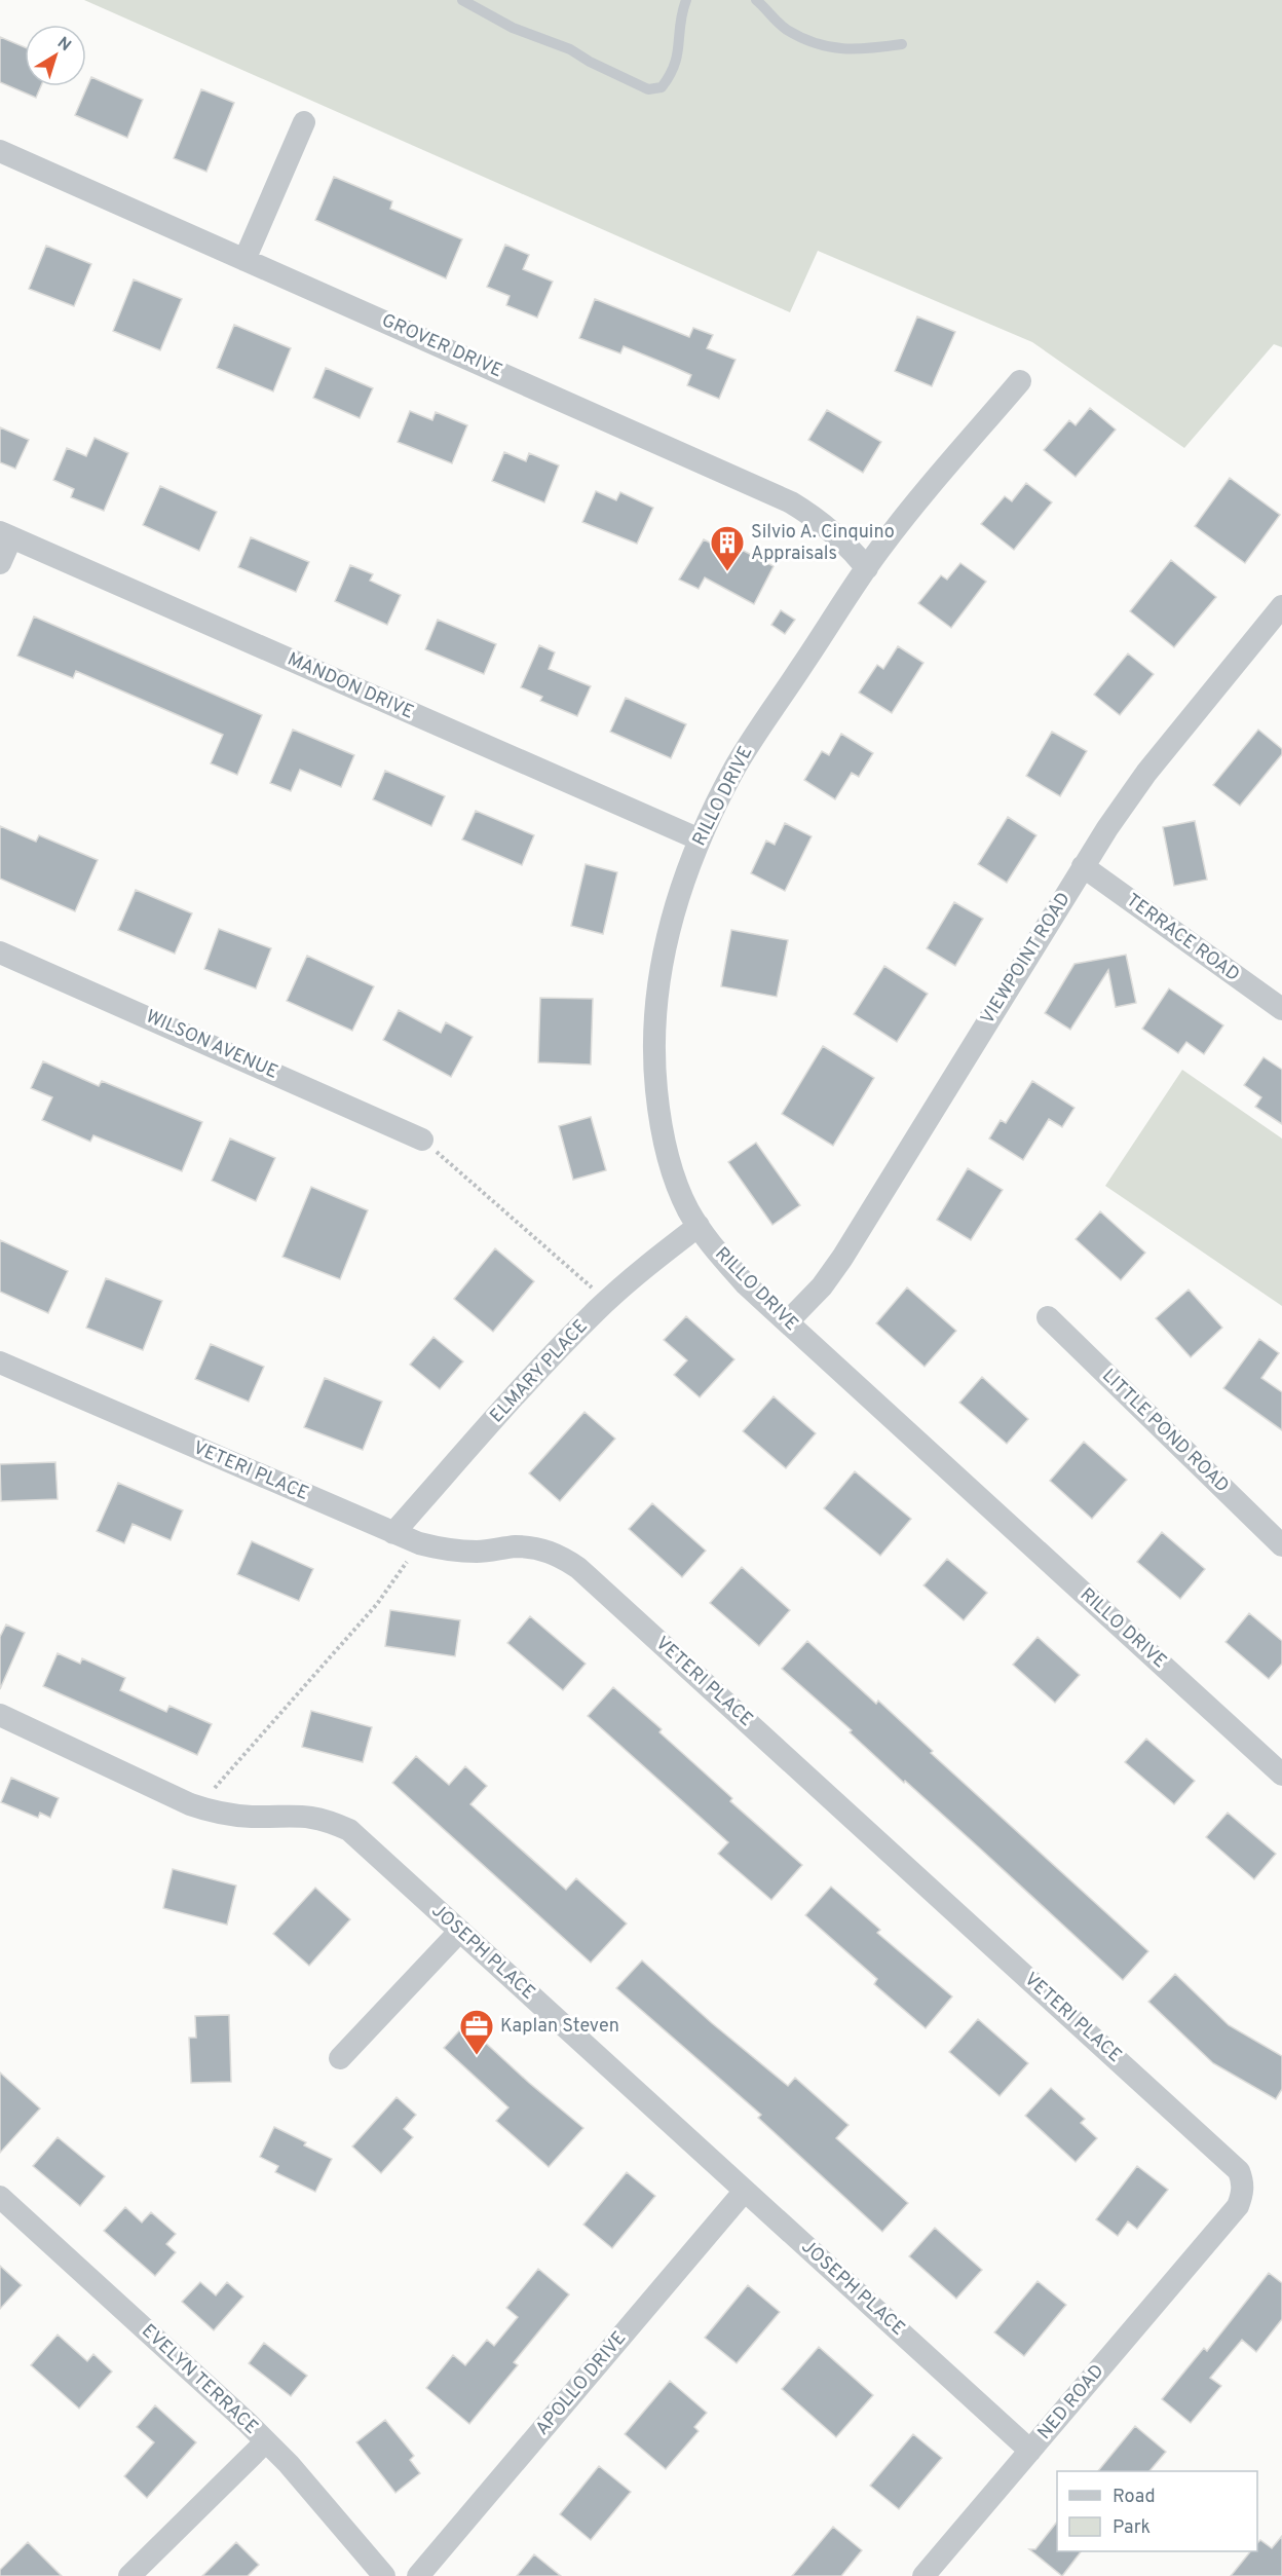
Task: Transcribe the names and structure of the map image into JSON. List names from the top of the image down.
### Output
{
  "streets": {
    "street": [
      "GROVER DRIVE",
      "MANDON DRIVE",
      "RILLO DRIVE",
      "TERRACE ROAD",
      "VIEWPOINT ROAD",
      "WILSON AVENUE",
      "ELMARY PLACE",
      "LITTLE POND ROAD",
      "VETERI PLACE",
      "JOSEPH PLACE",
      "EVELYN TERRACE",
      "APOLLO DRIVE",
      "NED ROAD"
    ]
  },
  "crossings": [
    ["GROVER DRIVE", "RILLO DRIVE"],
    ["MANDON DRIVE", "RILLO DRIVE"],
    ["RILLO DRIVE", "VIEWPOINT ROAD"],
    ["RILLO DRIVE", "ELMARY PLACE"],
    ["TERRACE ROAD", "VIEWPOINT ROAD"],
    ["ELMARY PLACE", "VETERI PLACE"],
    ["VETERI PLACE", "NED ROAD"],
    ["JOSEPH PLACE", "APOLLO DRIVE"],
    ["JOSEPH PLACE", "NED ROAD"]
  ],
  "places": {
    "building": ["Silvio A. Cinquino Appraisals"],
    "office": ["Kaplan Steven"]
  },
  "legend": ["Road", "Park"],
  "north": "top right"
}
